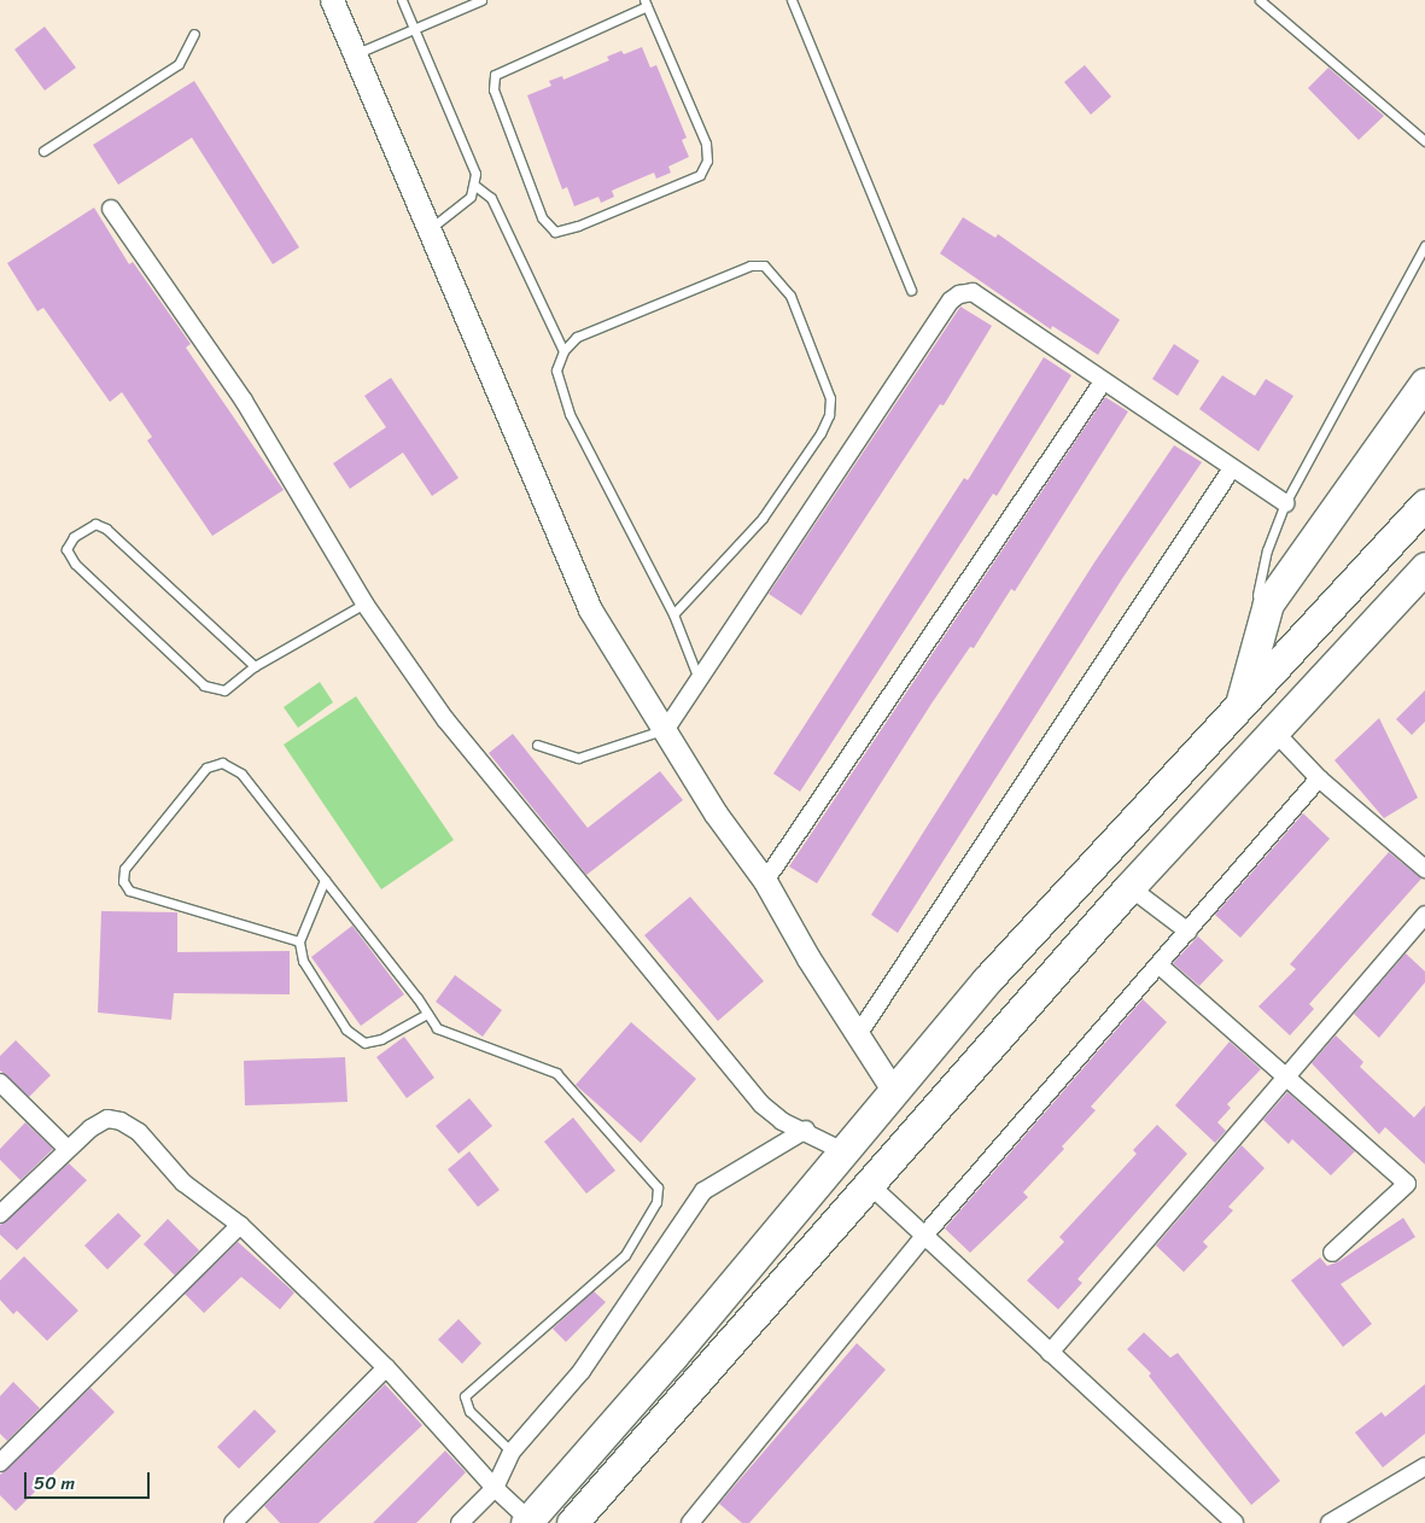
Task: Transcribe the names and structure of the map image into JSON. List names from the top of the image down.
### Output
{
  "scale_bar": "50 m"
}
